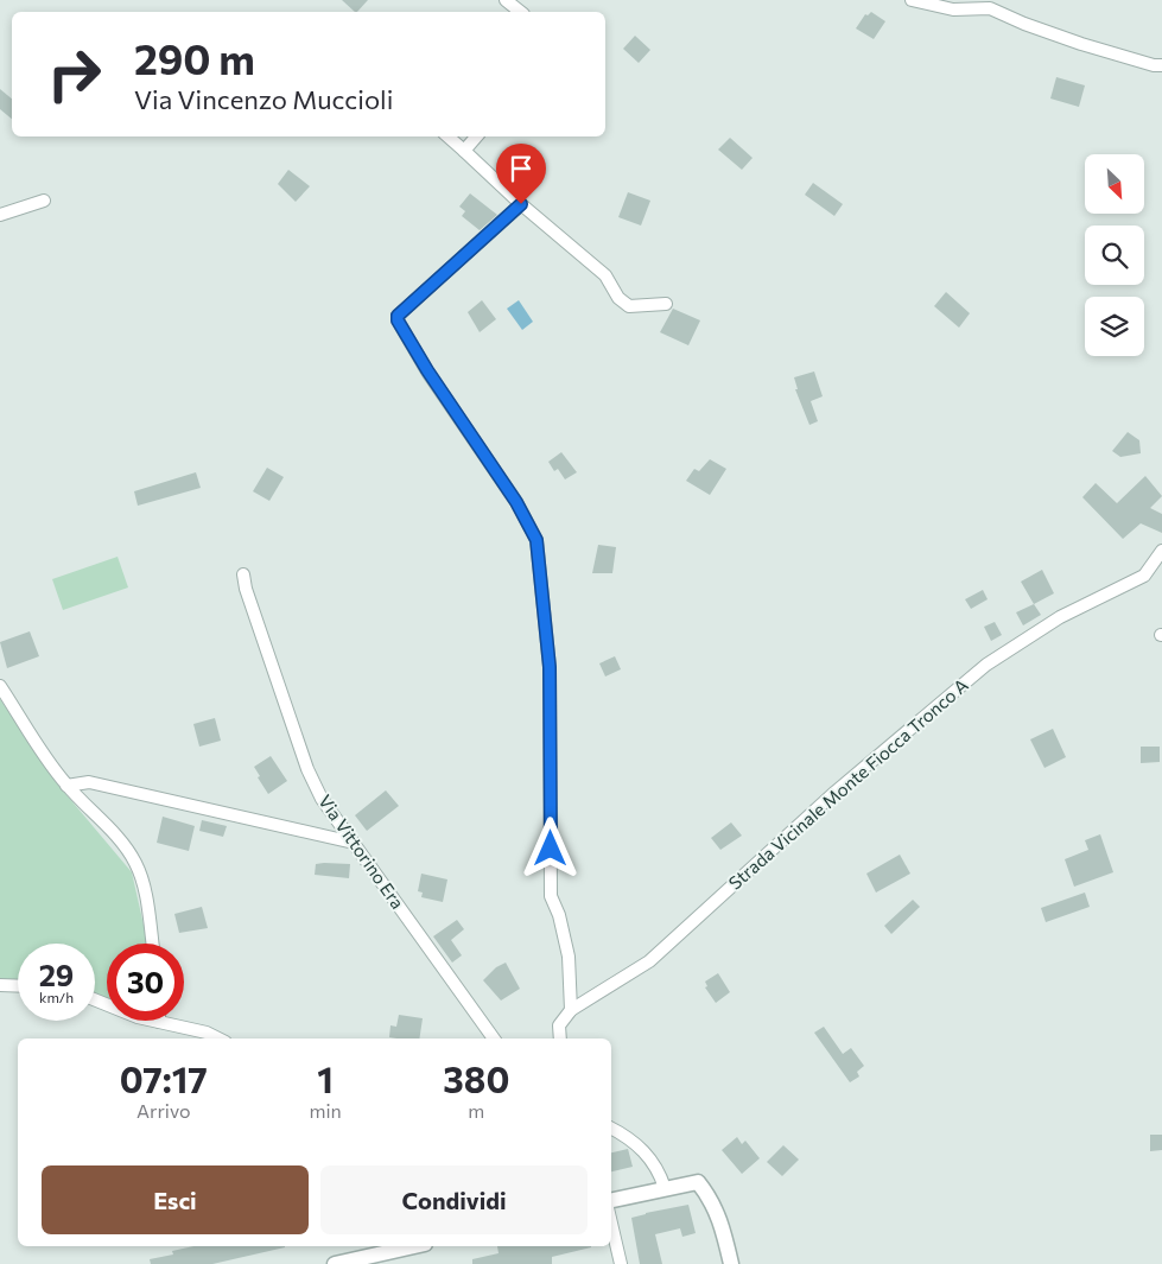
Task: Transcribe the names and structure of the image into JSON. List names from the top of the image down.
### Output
{
  "streets": {
    "street": ["Strada Vicinale Monte Fiocca Tronco A", "Via Vittorino Era"]
  },
  "north": "bottom right",
  "page": {
    "turn": ["290 m", "Via Vincenzo Muccioli"],
    "speed": "29 km/h",
    "limit": "30",
    "eta": [
      "07:17",
      "Arrivo",
      "1",
      "min",
      "380",
      "m"
    ],
    "buttons": ["Esci", "Condividi"]
  }
}
